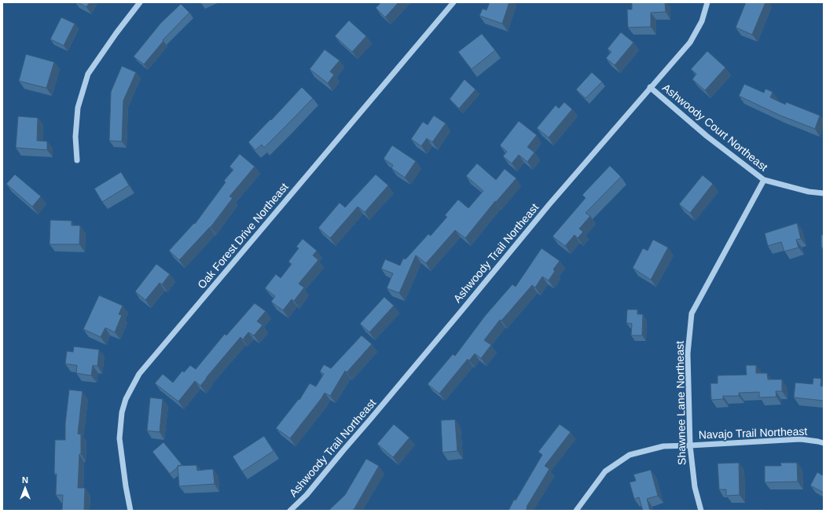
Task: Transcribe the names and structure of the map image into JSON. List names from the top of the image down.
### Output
{
  "streets": {
    "street": [
      "Ashwoody Court Northeast",
      "Oak Forest Drive Northeast",
      "Ashwoody Trail Northeast",
      "Shawnee Lane Northeast",
      "Navajo Trail Northeast"
    ]
  },
  "crossings": [
    ["Ashwoody Court Northeast", "Ashwoody Trail Northeast"],
    ["Ashwoody Court Northeast", "Shawnee Lane Northeast"],
    ["Shawnee Lane Northeast", "Navajo Trail Northeast"]
  ],
  "north": "top"
}
